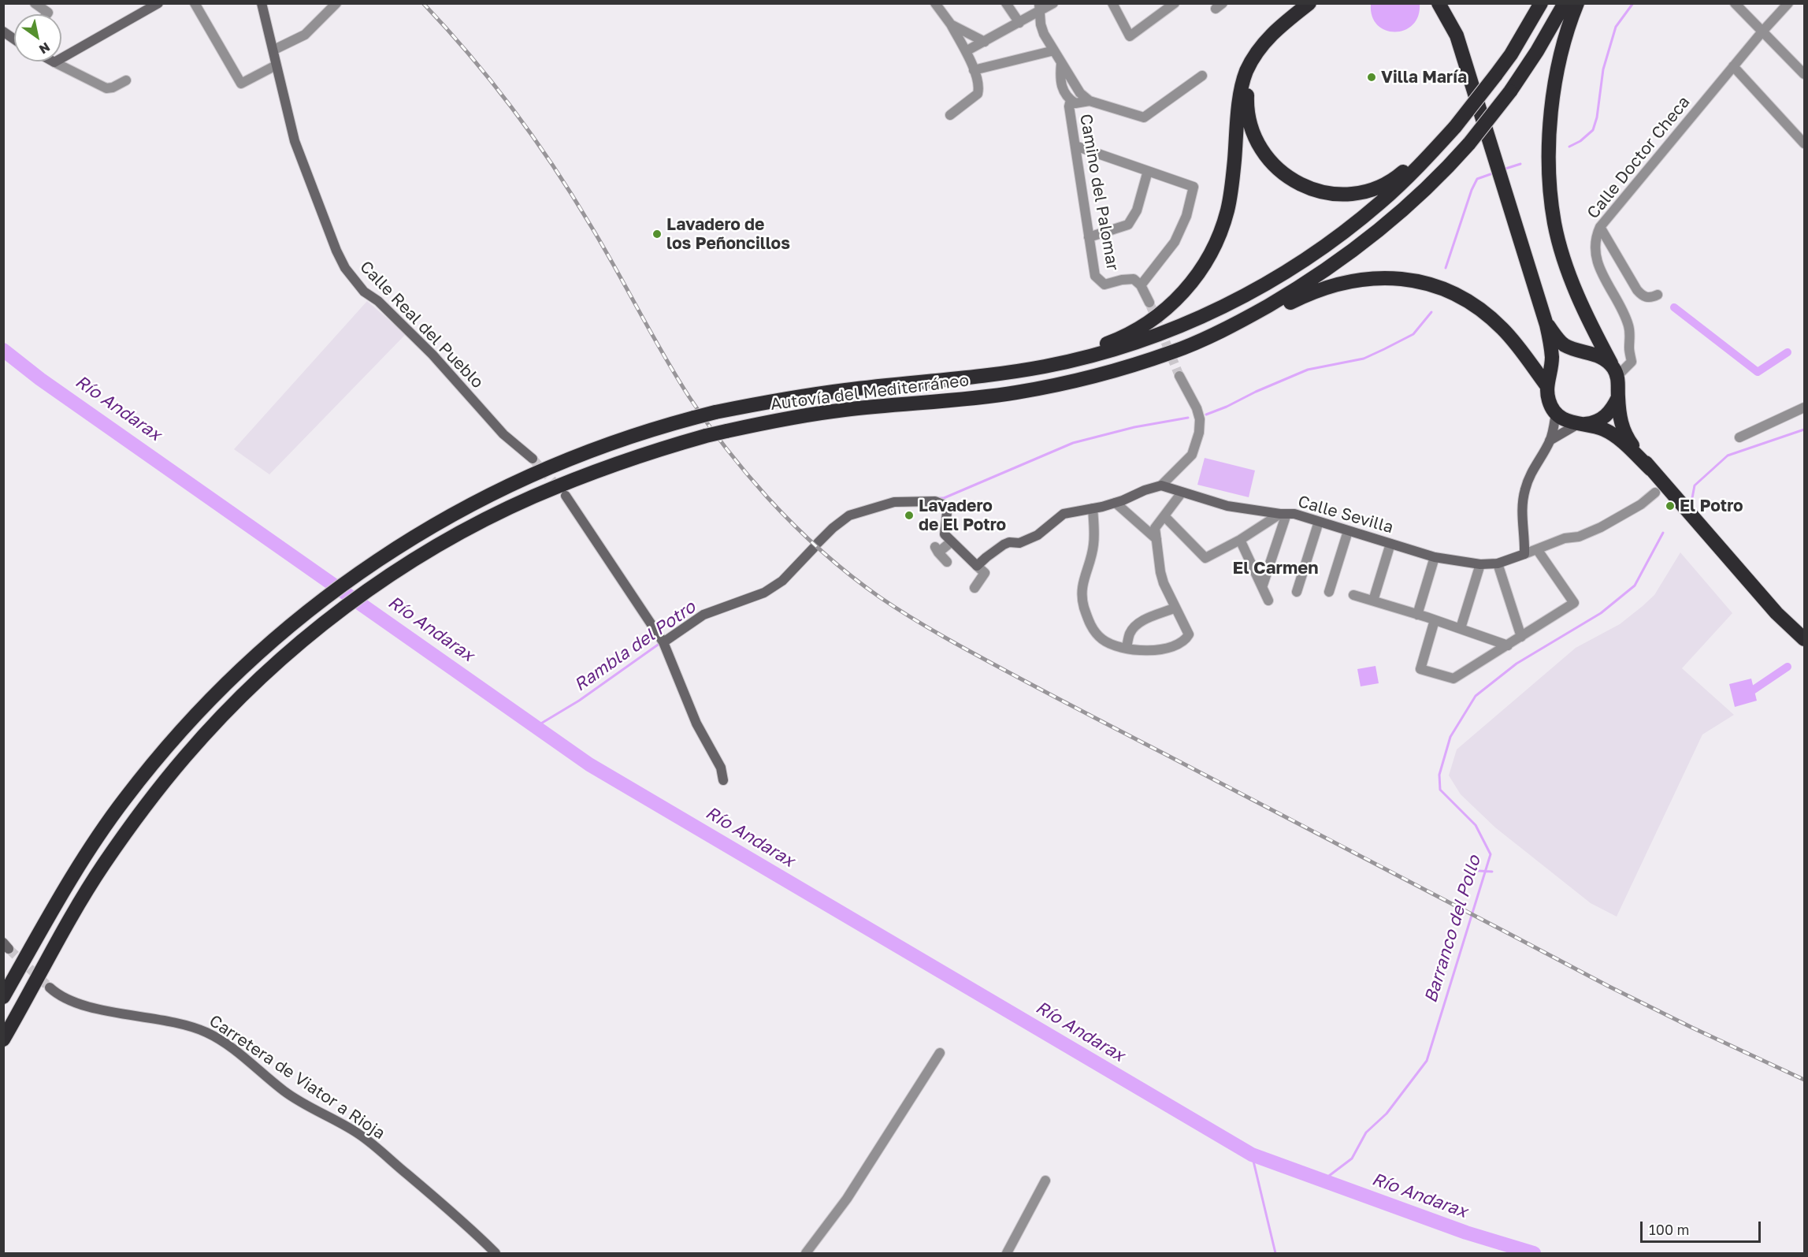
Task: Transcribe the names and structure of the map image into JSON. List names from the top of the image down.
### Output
{
  "streets": {
    "highway": ["Autovía del Mediterráneo"],
    "street": [
      "Calle Doctor Checa",
      "Camino del Palomar",
      "Calle Real del Pueblo",
      "Calle Sevilla",
      "Carretera de Viator a Rioja"
    ]
  },
  "districts": ["El Carmen"],
  "water": ["Río Andarax", "Rambla del Potro", "Barranco del Pollo"],
  "places": [
    "Villa María",
    "Lavadero de los Peñoncillos",
    "El Potro",
    "Lavadero de El Potro"
  ],
  "scale_bar": "100 m",
  "north": "bottom right"
}
